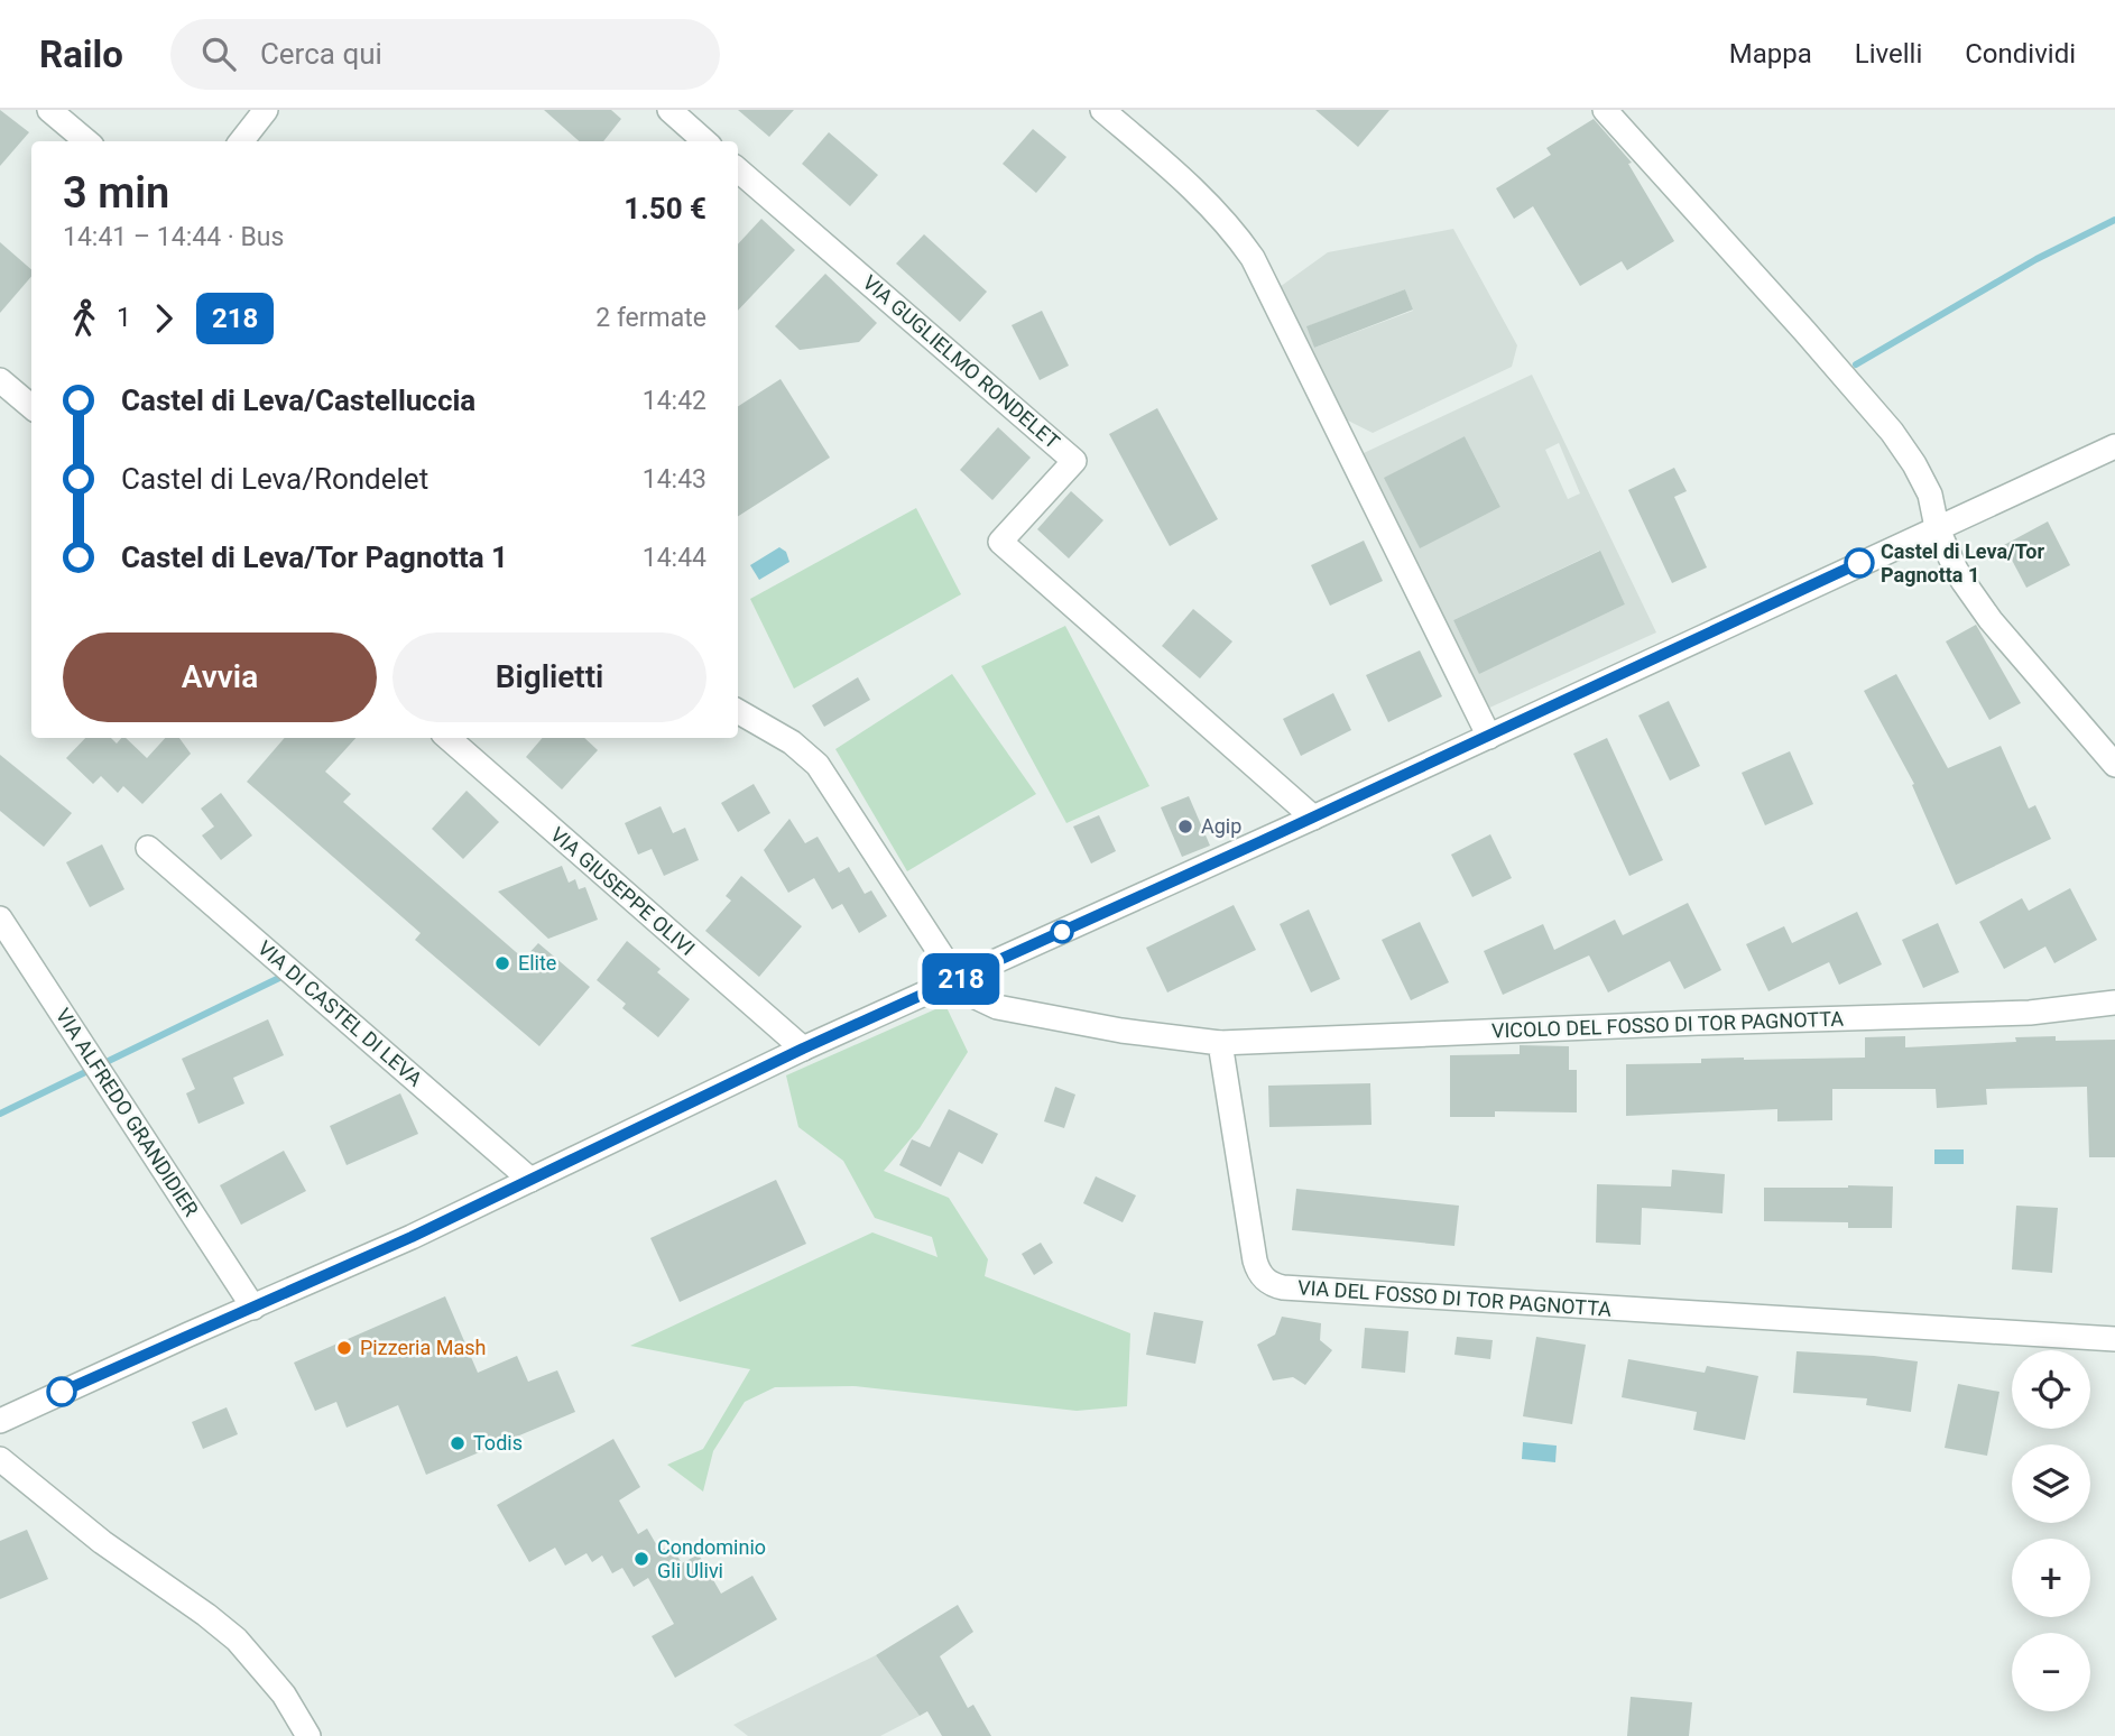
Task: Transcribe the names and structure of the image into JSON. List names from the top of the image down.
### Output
{
  "streets": {
    "street": [
      "VIA GUGLIELMO RONDELET",
      "VIA GIUSEPPE OLIVI",
      "VIA DI CASTEL DI LEVA",
      "VICOLO DEL FOSSO DI TOR PAGNOTTA",
      "VIA ALFREDO GRANDIDIER",
      "VIA DEL FOSSO DI TOR PAGNOTTA"
    ]
  },
  "crossings": [
    ["VICOLO DEL FOSSO DI TOR PAGNOTTA", "VIA DEL FOSSO DI TOR PAGNOTTA"]
  ],
  "places": [
    "Castel di Leva/Tor Pagnotta 1",
    "Agip",
    "Elite",
    "Pizzeria Mash",
    "Todis",
    "Condominio Gli Ulivi"
  ],
  "lines": ["bus line 218"],
  "page": {
    "header": "Railo",
    "search": "Cerca qui",
    "nav": ["Mappa", "Livelli", "Condividi"],
    "on_map": "218",
    "heading": ["3 min", "14:41 – 14:44 · Bus", "1.50 €"],
    "legs": ["1", "218", "2 fermate"],
    "list": [
      {
        "name": "Castel di Leva/Castelluccia",
        "value": "14:42"
      },
      {
        "name": "Castel di Leva/Rondelet",
        "value": "14:43"
      },
      {
        "name": "Castel di Leva/Tor Pagnotta 1",
        "value": "14:44"
      }
    ],
    "buttons": ["Avvia", "Biglietti"],
    "map_buttons": ["+", "−"]
  }
}
